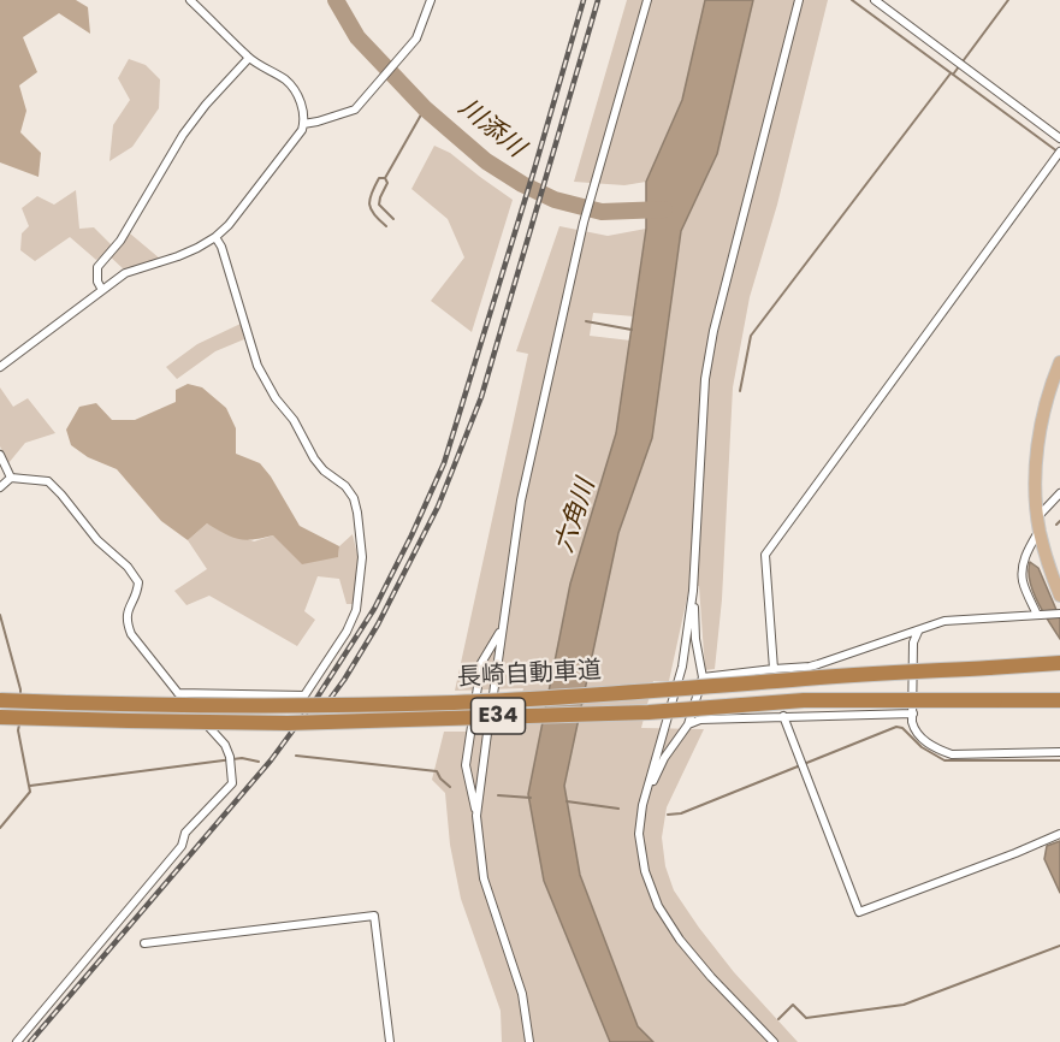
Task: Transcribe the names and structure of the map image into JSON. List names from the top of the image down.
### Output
{
  "streets": {
    "highway": ["長崎自動車道", "E34"]
  },
  "water": ["川添川", "六角川"]
}
